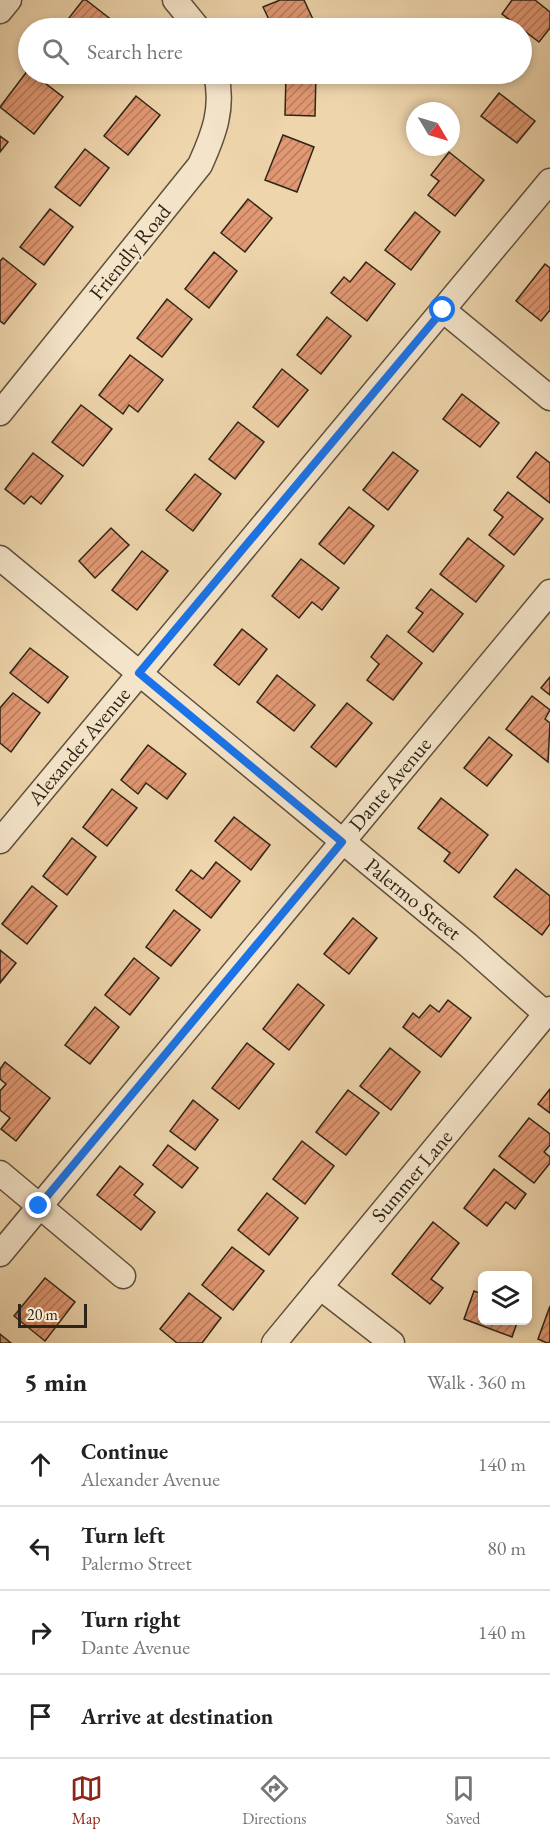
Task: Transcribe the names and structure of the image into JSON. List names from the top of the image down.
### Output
{
  "streets": {
    "street": [
      "Friendly Road",
      "Alexander Avenue",
      "Dante Avenue",
      "Palermo Street",
      "Summer Lane"
    ]
  },
  "crossings": [
    ["Alexander Avenue", "Palermo Street"],
    ["Dante Avenue", "Palermo Street"],
    ["Palermo Street", "Summer Lane"]
  ],
  "scale_bar": "20 m",
  "north": "bottom right",
  "page": {
    "search": "Search here",
    "scale": "20 m",
    "heading": ["5 min", "Walk · 360 m"],
    "list": [
      ["Continue", "Alexander Avenue", "140 m"],
      ["Turn left", "Palermo Street", "80 m"],
      ["Turn right", "Dante Avenue", "140 m"],
      "Arrive at destination"
    ],
    "nav": ["Map", "Directions", "Saved"]
  }
}
